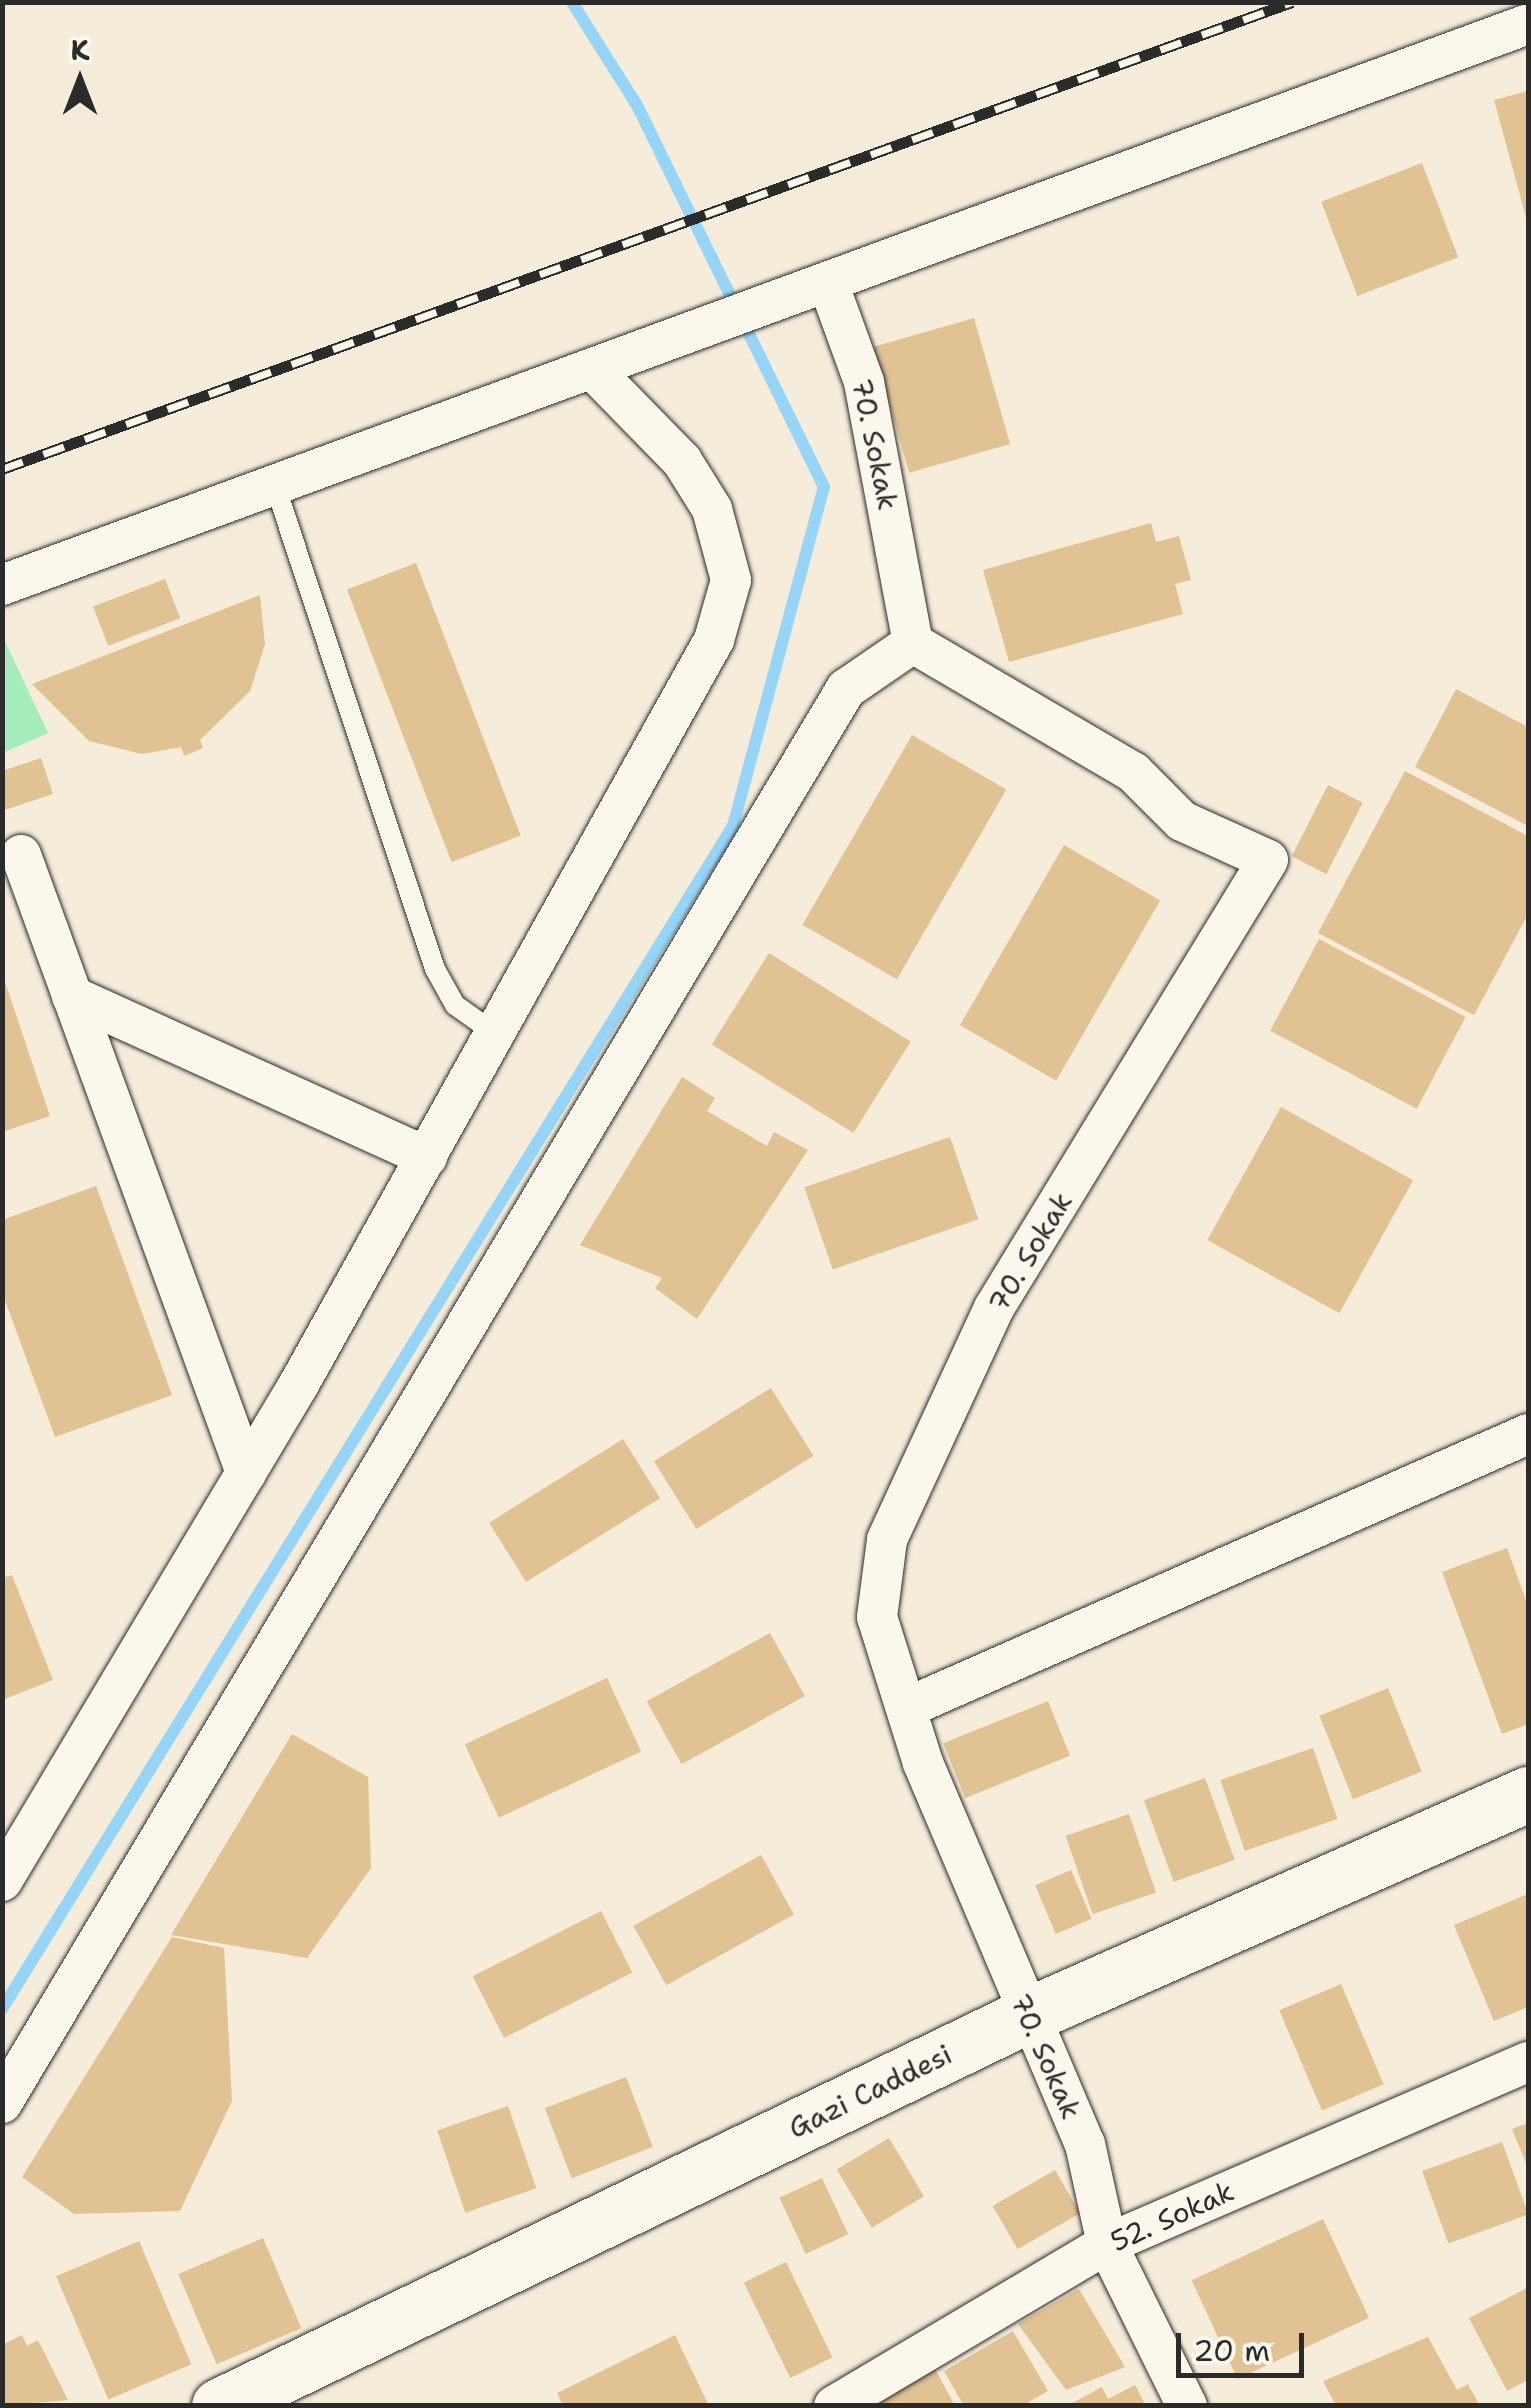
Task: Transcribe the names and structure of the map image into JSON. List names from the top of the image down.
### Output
{
  "streets": {
    "street": ["70. Sokak", "Gazi Caddesi", "52. Sokak"]
  },
  "crossings": [
    ["70. Sokak", "Gazi Caddesi"],
    ["70. Sokak", "52. Sokak"]
  ],
  "scale_bar": "20 m",
  "north": "top"
}
